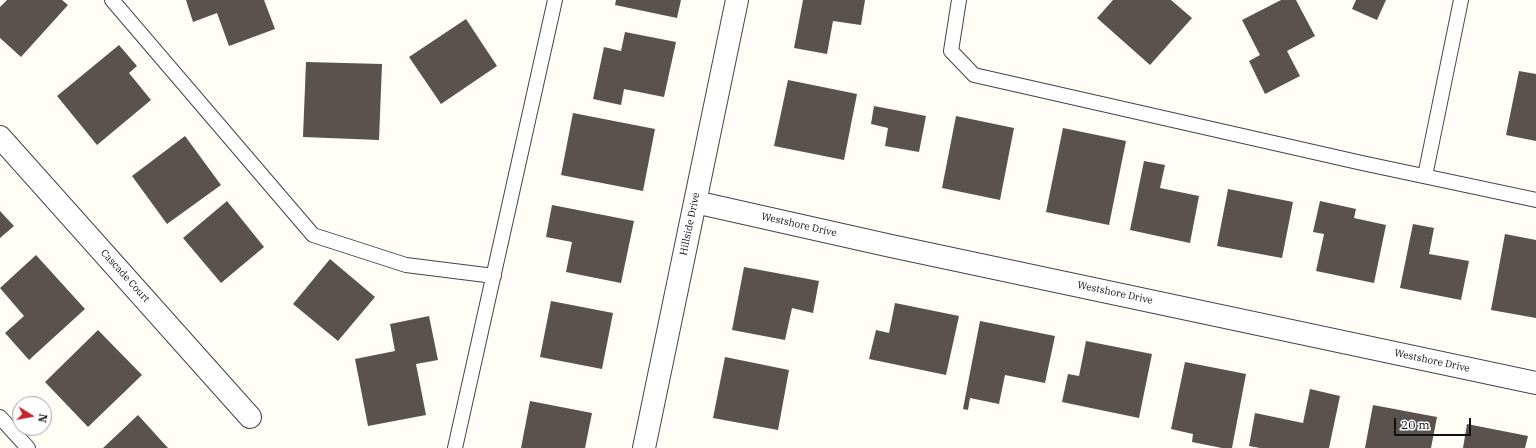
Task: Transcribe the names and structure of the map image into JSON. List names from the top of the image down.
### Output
{
  "streets": {
    "street": ["Hillside Drive", "Westshore Drive", "Cascade Court"]
  },
  "crossings": [
    ["Hillside Drive", "Westshore Drive"]
  ],
  "scale_bar": "20 m",
  "north": "right"
}
